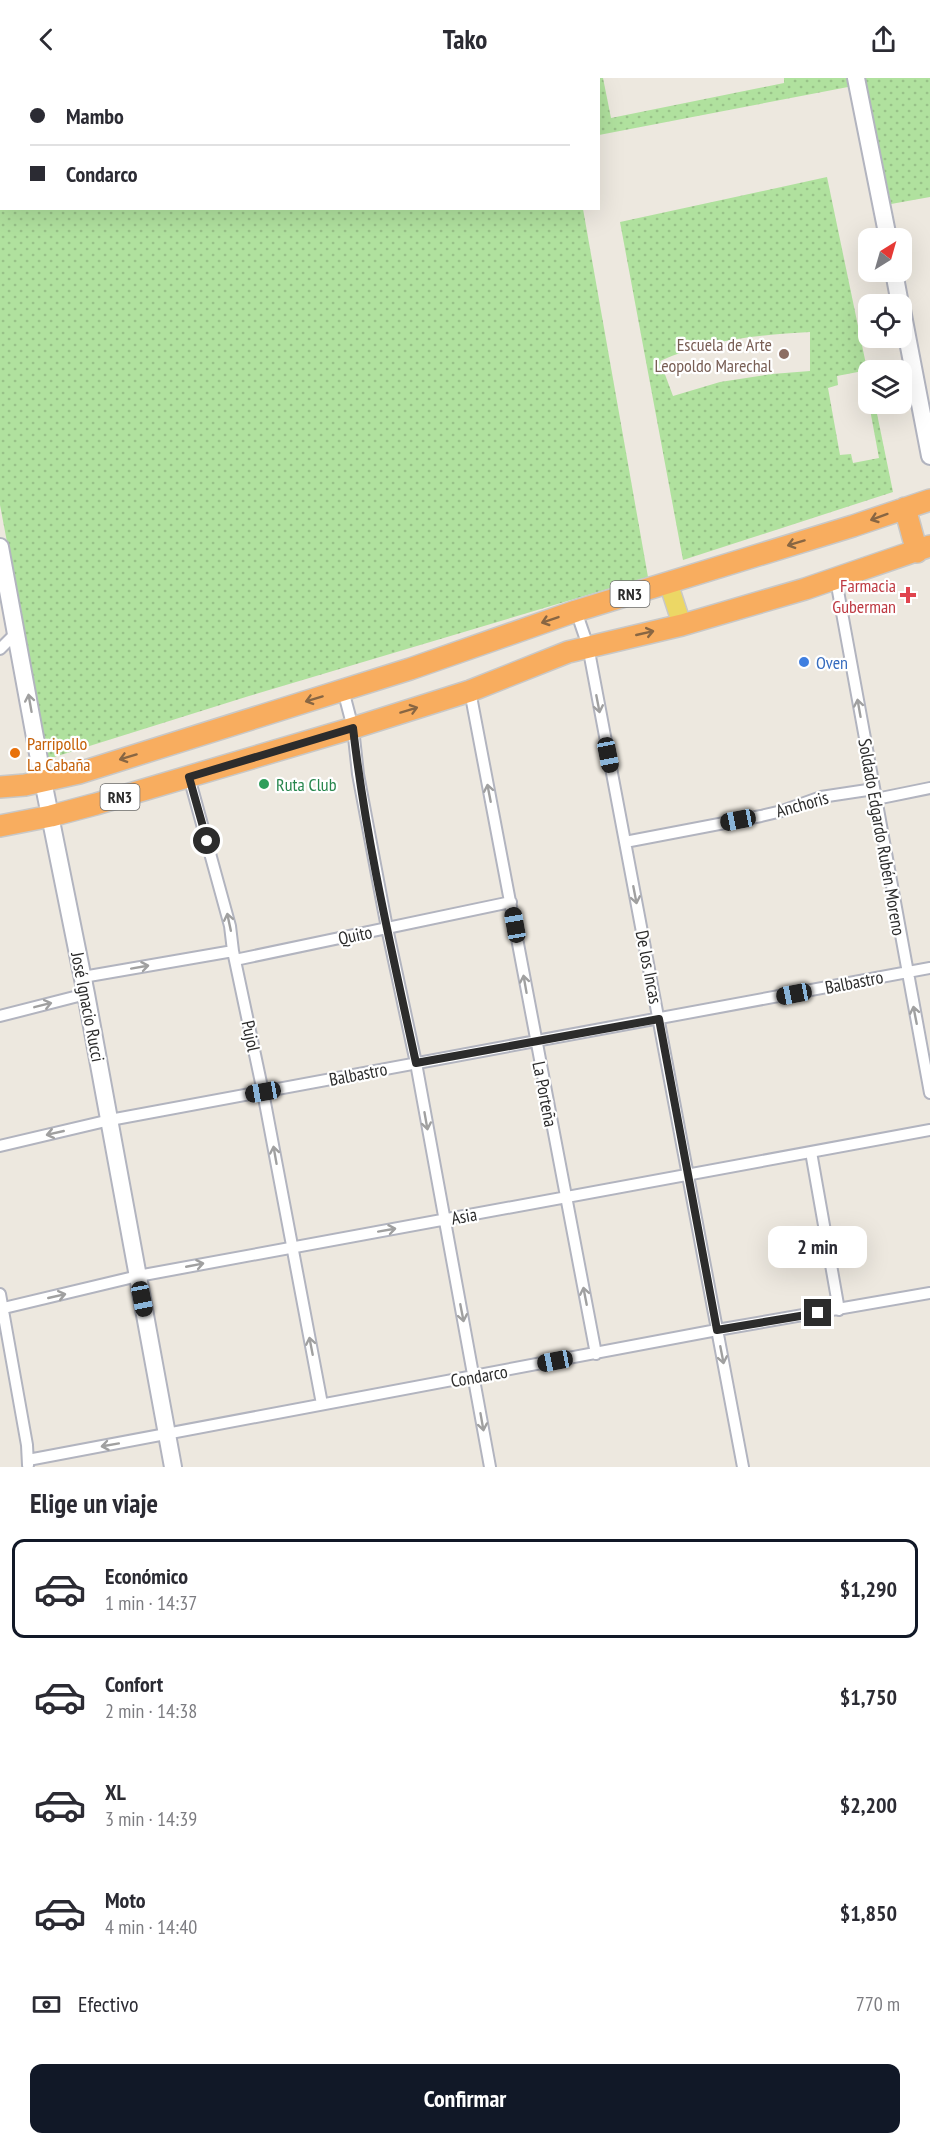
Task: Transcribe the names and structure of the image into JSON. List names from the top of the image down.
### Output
{
  "streets": {
    "highway": ["RN3"],
    "street": [
      "Anchoris",
      "Soldado Edgardo Rubén Moreno",
      "Quito",
      "De los Incas",
      "Balbastro",
      "José Ignacio Rucci",
      "Pujol",
      "La Porteña",
      "Asia",
      "Condarco"
    ]
  },
  "crossings": [
    ["RN3", "Soldado Edgardo Rubén Moreno"],
    ["RN3", "De los Incas"],
    ["RN3", "José Ignacio Rucci"],
    ["RN3", "Pujol"],
    ["RN3", "La Porteña"],
    ["Anchoris", "Soldado Edgardo Rubén Moreno"],
    ["Anchoris", "De los Incas"],
    ["Soldado Edgardo Rubén Moreno", "Balbastro"],
    ["Quito", "José Ignacio Rucci"],
    ["Quito", "Pujol"],
    ["Quito", "La Porteña"],
    ["De los Incas", "Balbastro"],
    ["De los Incas", "Asia"],
    ["De los Incas", "Condarco"],
    ["Balbastro", "José Ignacio Rucci"],
    ["Balbastro", "Pujol"],
    ["Balbastro", "La Porteña"],
    ["José Ignacio Rucci", "Asia"],
    ["José Ignacio Rucci", "Condarco"],
    ["Pujol", "Asia"],
    ["Pujol", "Condarco"],
    ["La Porteña", "Asia"],
    ["La Porteña", "Condarco"]
  ],
  "one_way": [
    "Soldado Edgardo Rubén Moreno",
    "Quito",
    "De los Incas",
    "Pujol",
    "La Porteña",
    "Asia"
  ],
  "places": {
    "other": [
      "Escuela de Arte Leopoldo Marechal",
      "Oven",
      "Parripollo La Cabaña",
      "Ruta Club"
    ],
    "health": ["Farmacia Guberman"]
  },
  "north": "top right",
  "page": {
    "header": "Tako",
    "banner": ["Mambo", "Condarco"],
    "bubble": "2 min",
    "heading": "Elige un viaje",
    "list": [
      {
        "name": "Económico",
        "note": "1 min · 14:37",
        "value": "$1,290"
      },
      {
        "name": "Confort",
        "note": "2 min · 14:38",
        "value": "$1,750"
      },
      {
        "name": "XL",
        "note": "3 min · 14:39",
        "value": "$2,200"
      },
      {
        "name": "Moto",
        "note": "4 min · 14:40",
        "value": "$1,850"
      }
    ],
    "pay": ["Efectivo", "770 m"],
    "buttons": "Confirmar"
  }
}
